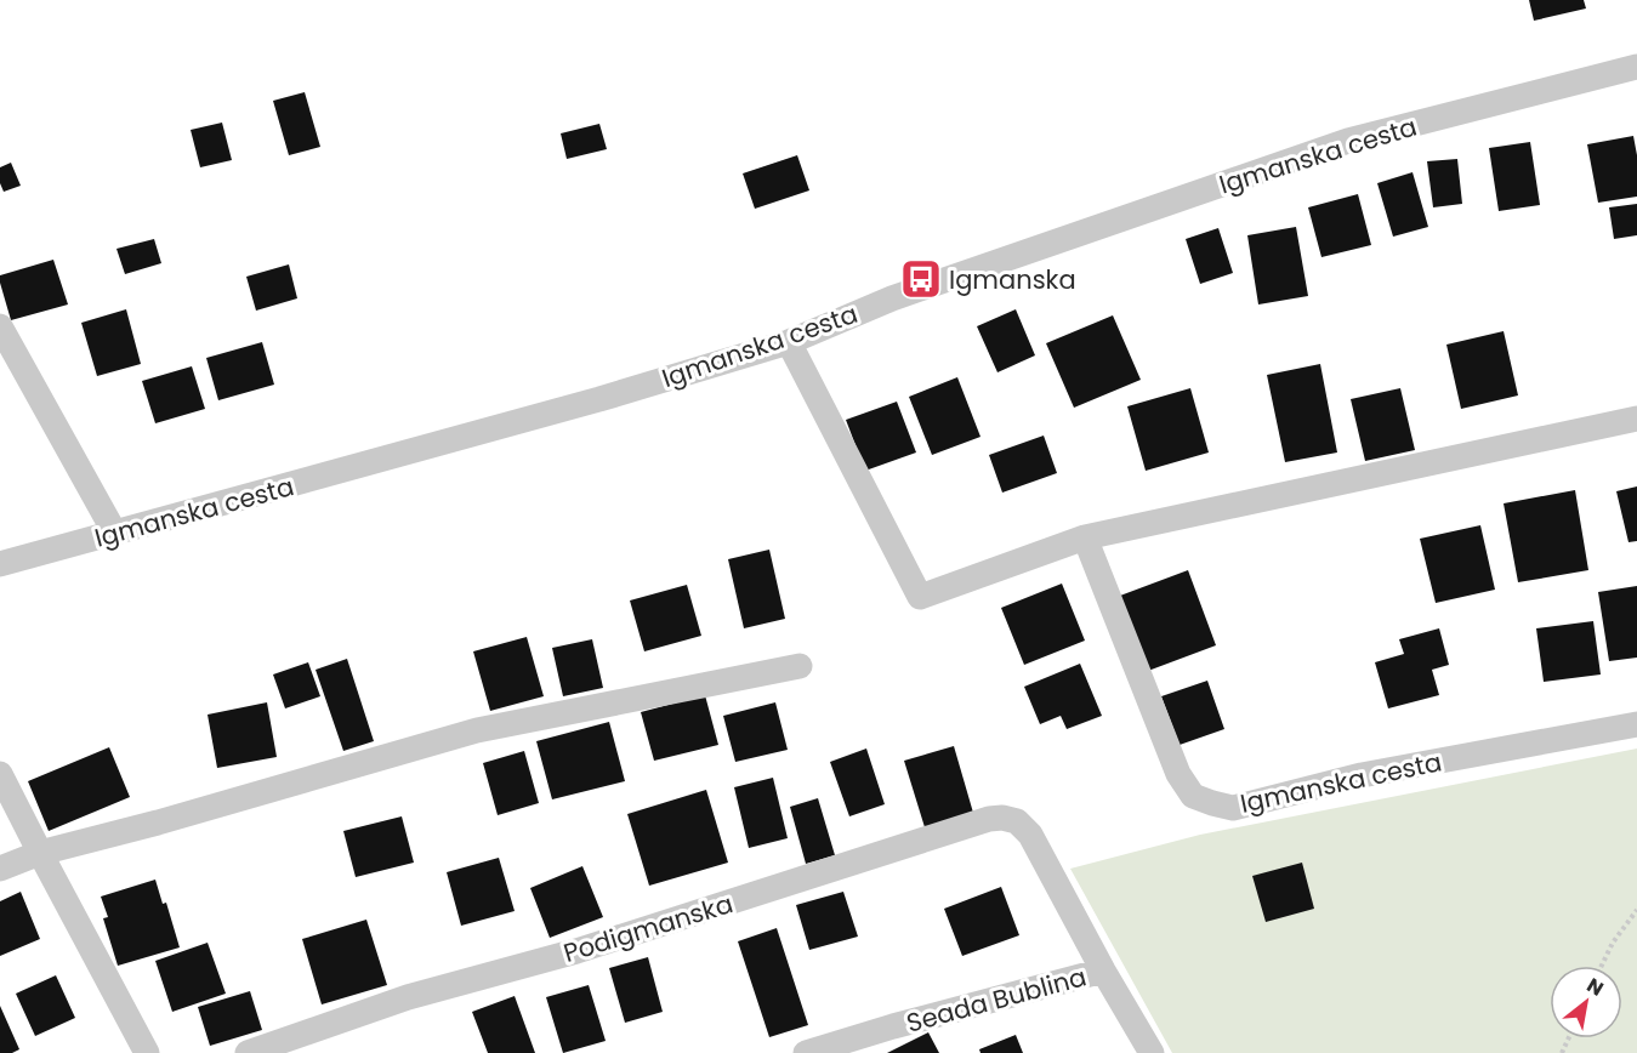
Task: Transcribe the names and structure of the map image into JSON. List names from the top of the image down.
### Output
{
  "streets": {
    "street": ["Igmanska cesta", "Podigmanska", "Seada Bublina"]
  },
  "crossings": [
    ["Podigmanska", "Seada Bublina"]
  ],
  "places": {
    "bus stop": ["Igmanska"]
  },
  "north": "top right"
}
